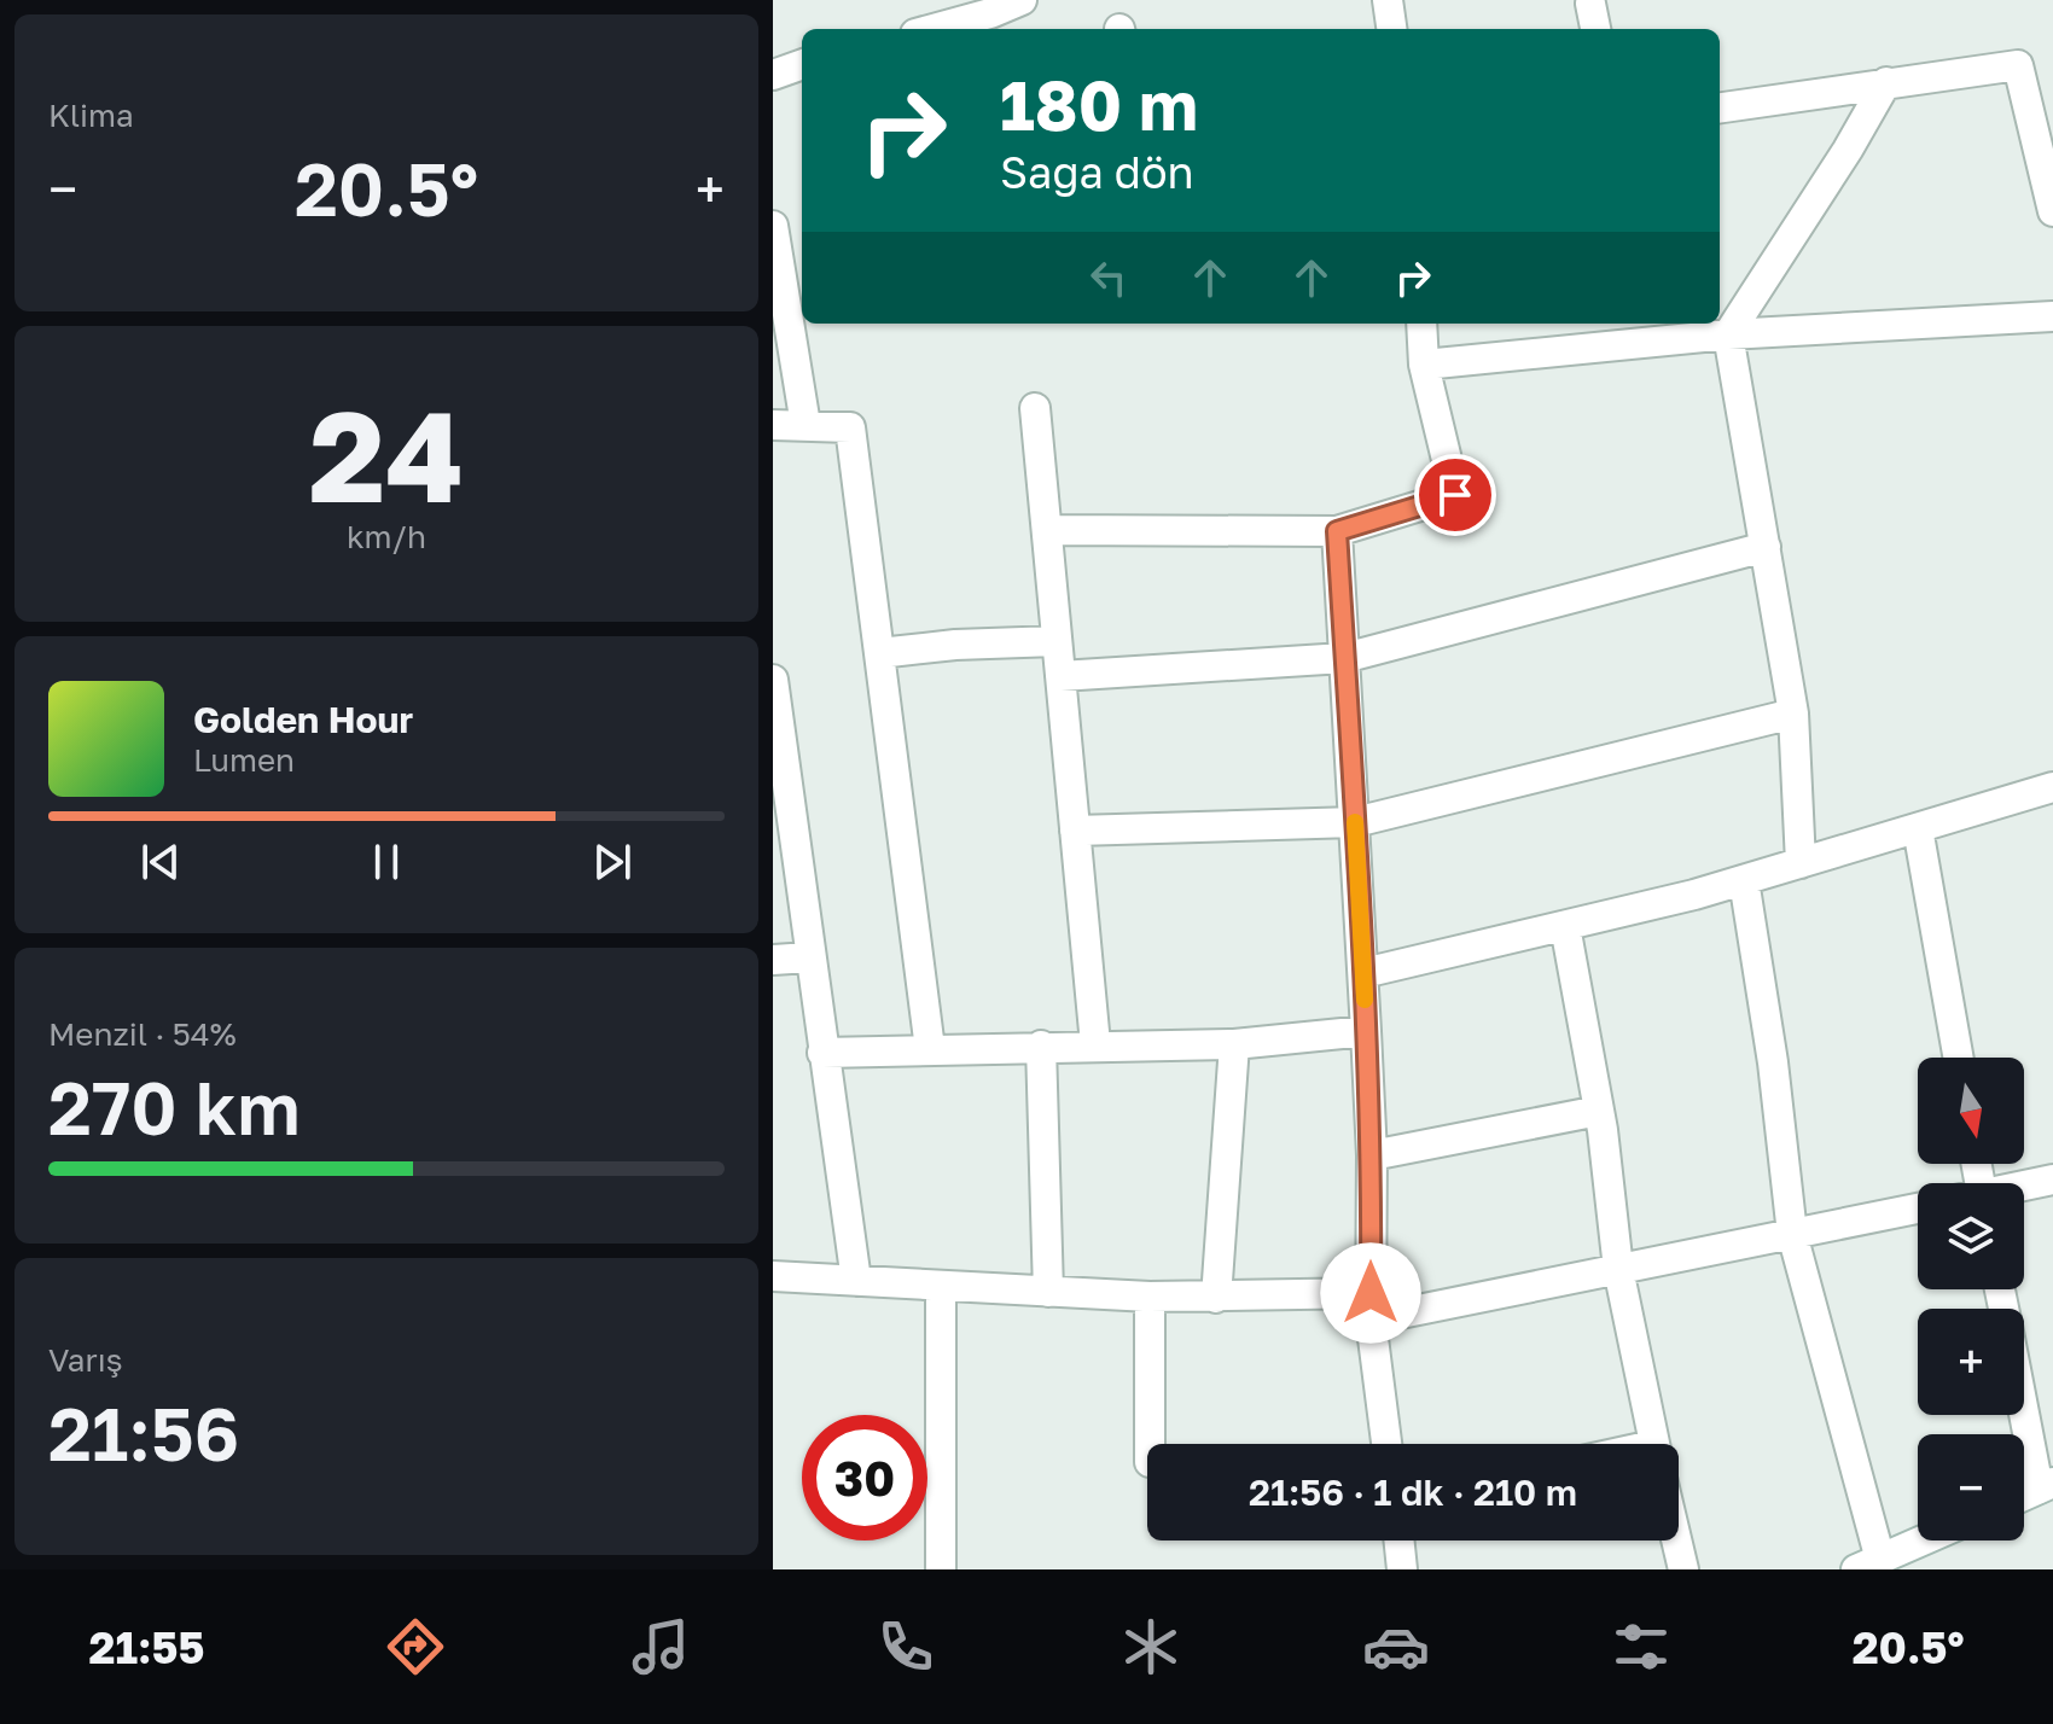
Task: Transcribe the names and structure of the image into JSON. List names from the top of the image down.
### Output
{
  "north": "bottom",
  "page": {
    "tile": [
      "Klima",
      ["24", "km/h"],
      ["Menzil · 54%", "270 km"],
      ["Varış", "21:56"]
    ],
    "turn": ["180 m", "Sağa dön"],
    "heat": ["−", "20.5°", "+"],
    "song": ["Golden Hour", "Lumen"],
    "map_buttons": ["+", "−"],
    "limit": "30",
    "trip": "21:56 · 1 dk · 210 m",
    "tabs": ["21:55", "20.5°"]
  }
}
